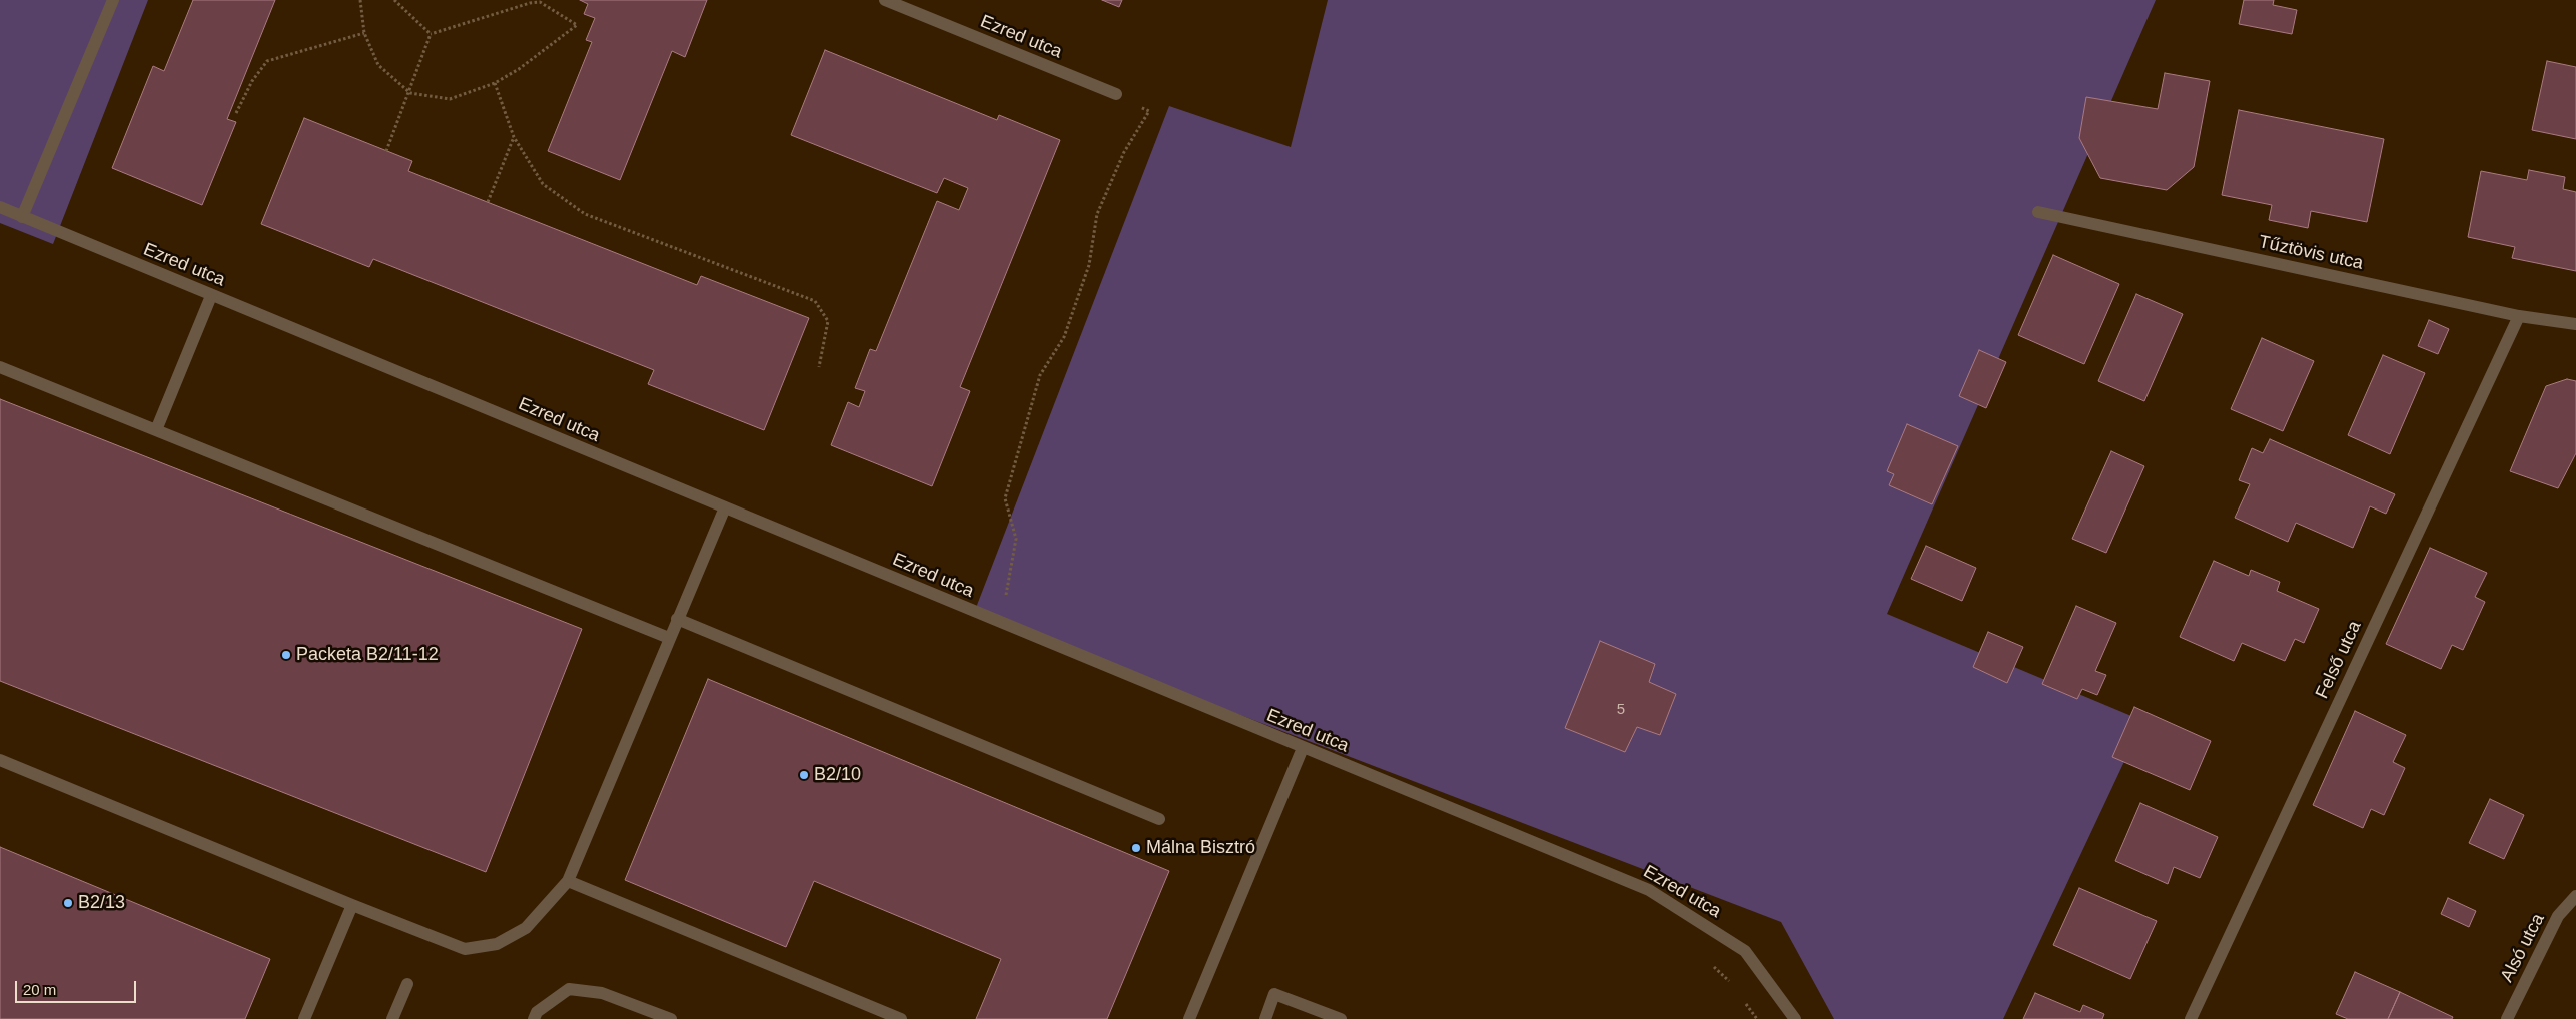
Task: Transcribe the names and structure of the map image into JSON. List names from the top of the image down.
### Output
{
  "streets": {
    "street": [
      "Ezred utca",
      "Tűztövis utca",
      "Felső utca",
      "Alsó utca"
    ]
  },
  "crossings": [
    ["Tűztövis utca", "Felső utca"]
  ],
  "places": [
    "Packeta B2/11-12",
    "B2/10",
    "Málna Bisztró",
    "B2/13"
  ],
  "house_numbers": ["5"],
  "scale_bar": "20 m"
}
